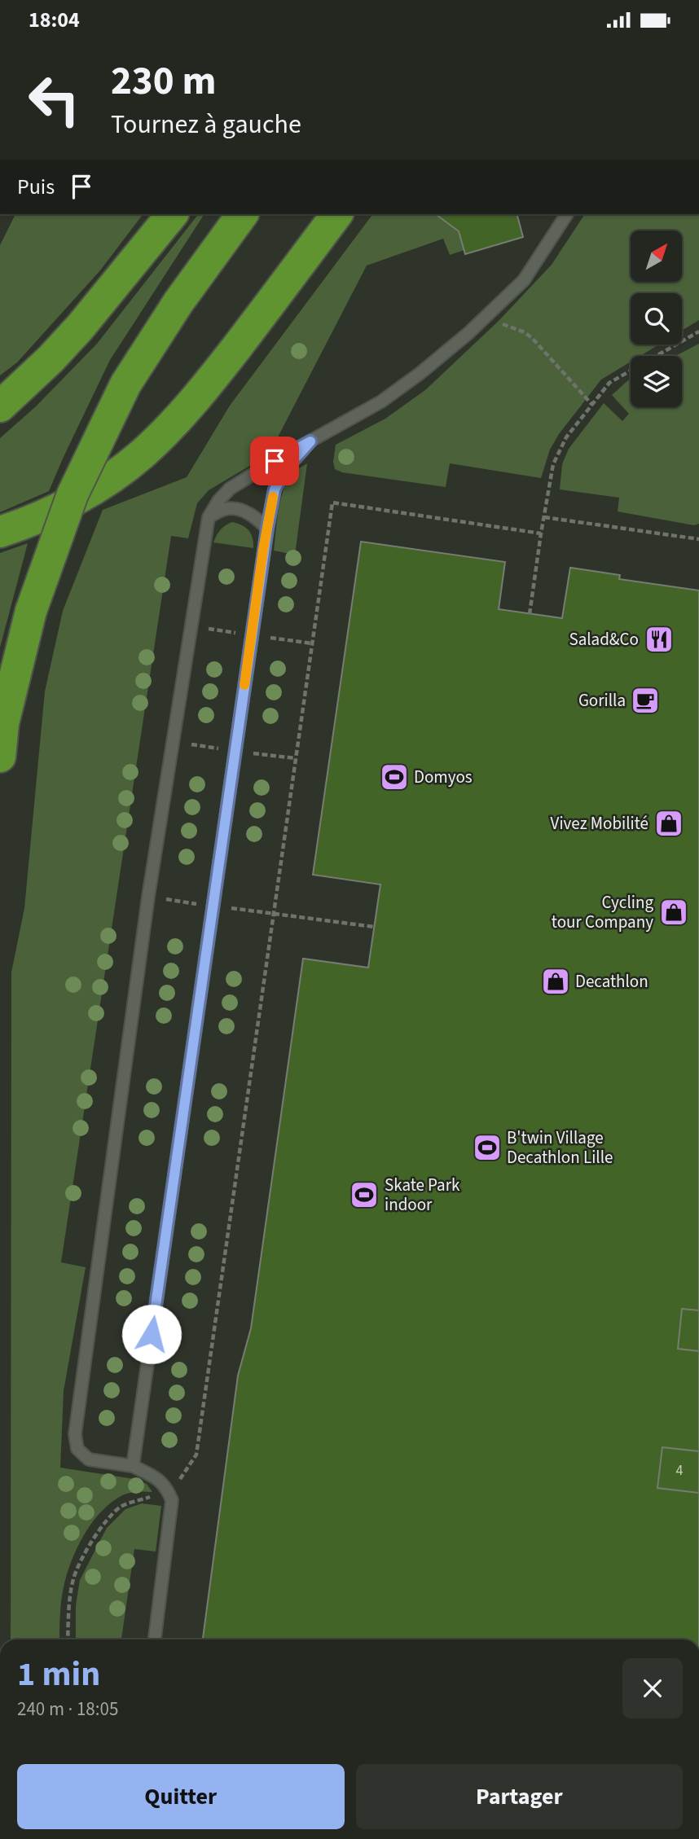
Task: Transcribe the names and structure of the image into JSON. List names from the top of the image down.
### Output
{
  "places": {
    "restaurant": ["Salad&Co"],
    "cafe": ["Gorilla"],
    "sports": ["Domyos", "B'twin Village Decathlon Lille", "Skate Park indoor"],
    "shop": ["Vivez Mobilité", "Cycling tour Company", "Decathlon"]
  },
  "house_numbers": ["4"],
  "north": "top right",
  "page": {
    "status": "18:04",
    "turn": ["230 m", "Tournez à gauche"],
    "then": "Puis",
    "heading": ["1 min", "240 m · 18:05"],
    "buttons": ["Quitter", "Partager"]
  }
}
